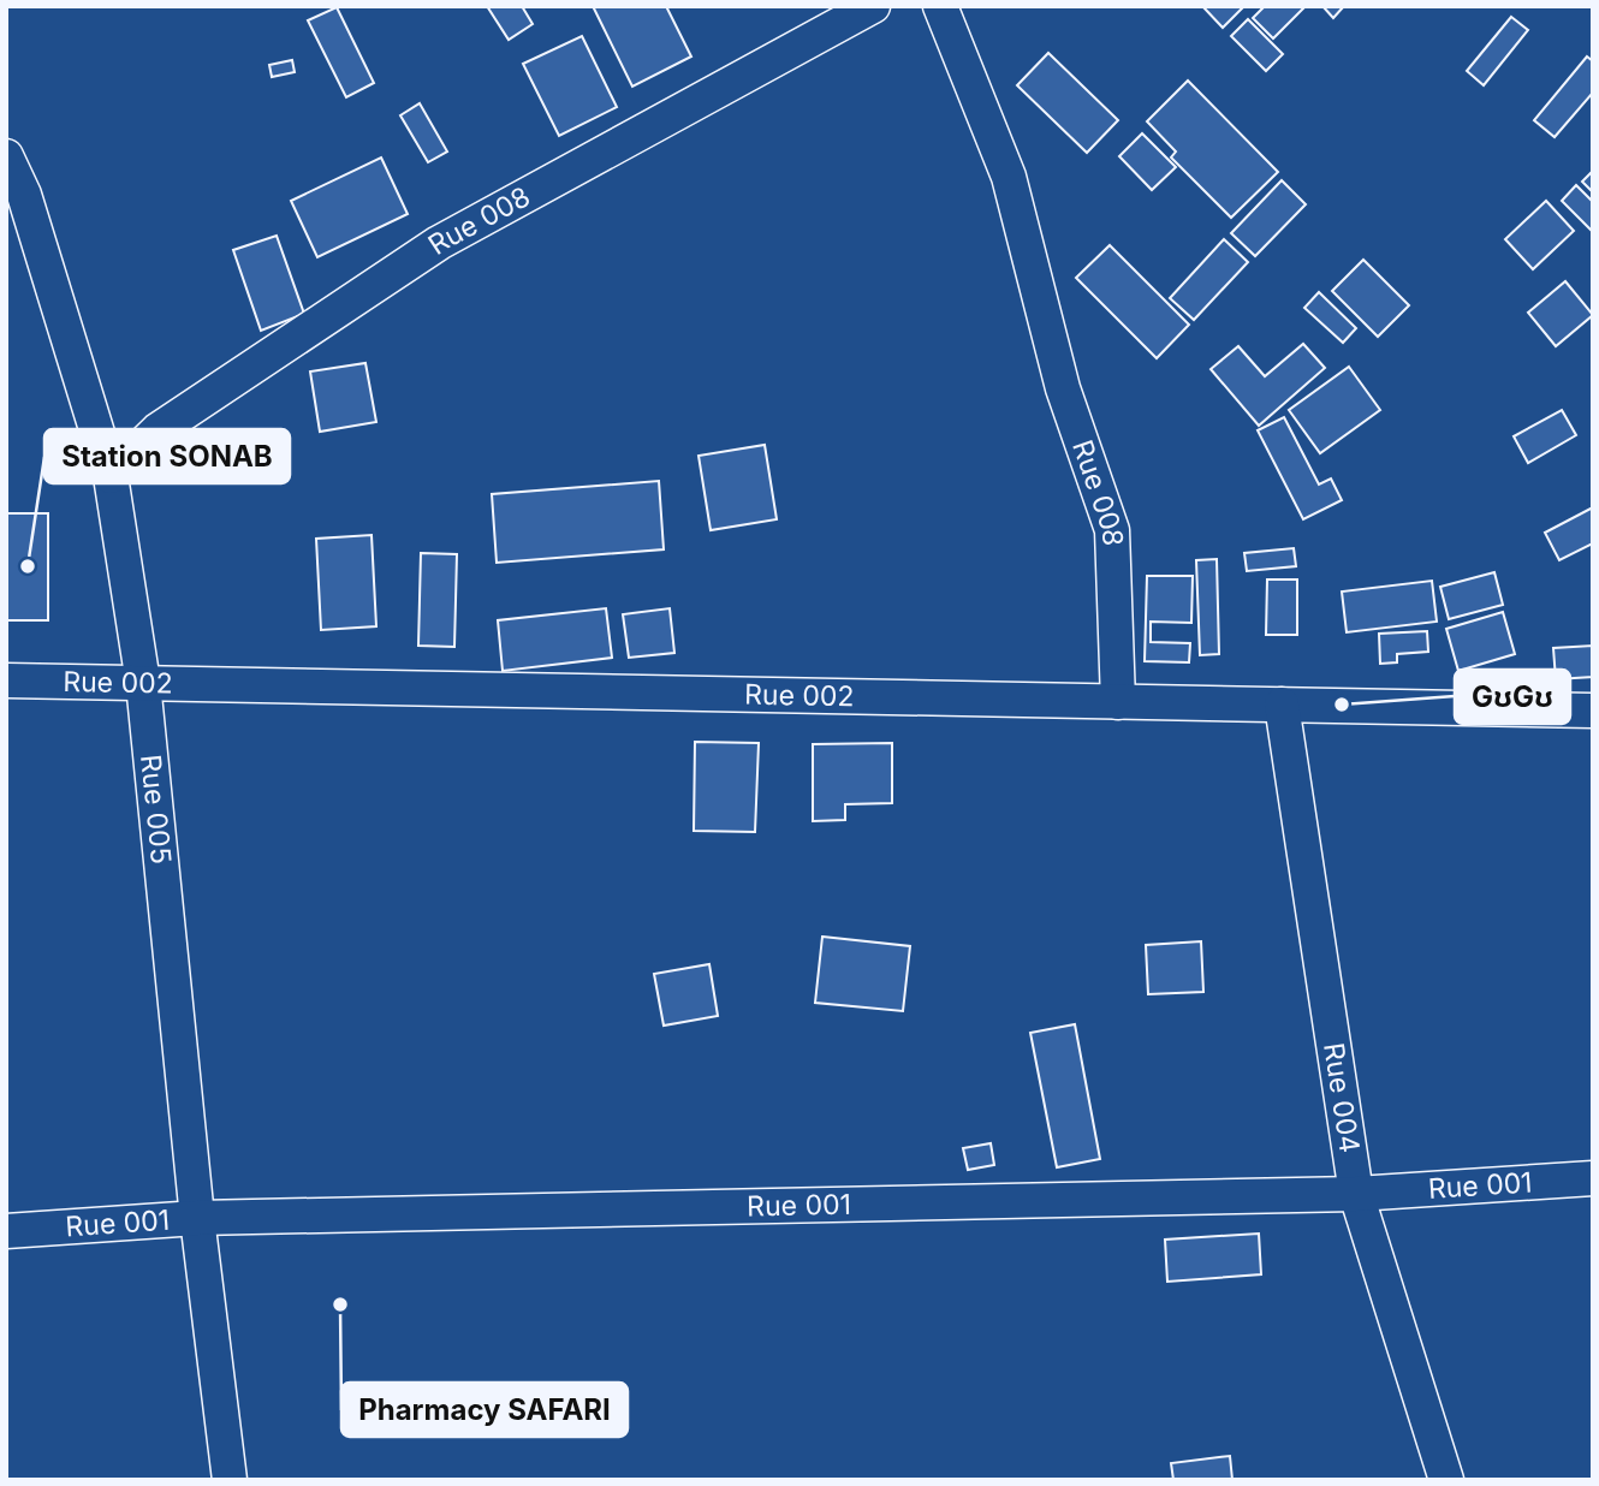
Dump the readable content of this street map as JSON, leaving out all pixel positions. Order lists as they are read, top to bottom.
{
  "streets": {
    "street": [
      "Rue 008",
      "Rue 002",
      "Rue 005",
      "Rue 004",
      "Rue 001"
    ]
  },
  "crossings": [
    ["Rue 008", "Rue 002"],
    ["Rue 008", "Rue 005"],
    ["Rue 002", "Rue 005"],
    ["Rue 002", "Rue 004"],
    ["Rue 005", "Rue 001"],
    ["Rue 004", "Rue 001"]
  ],
  "places": ["Station SONAB", "GʊGʊ", "Pharmacy SAFARI"]
}
